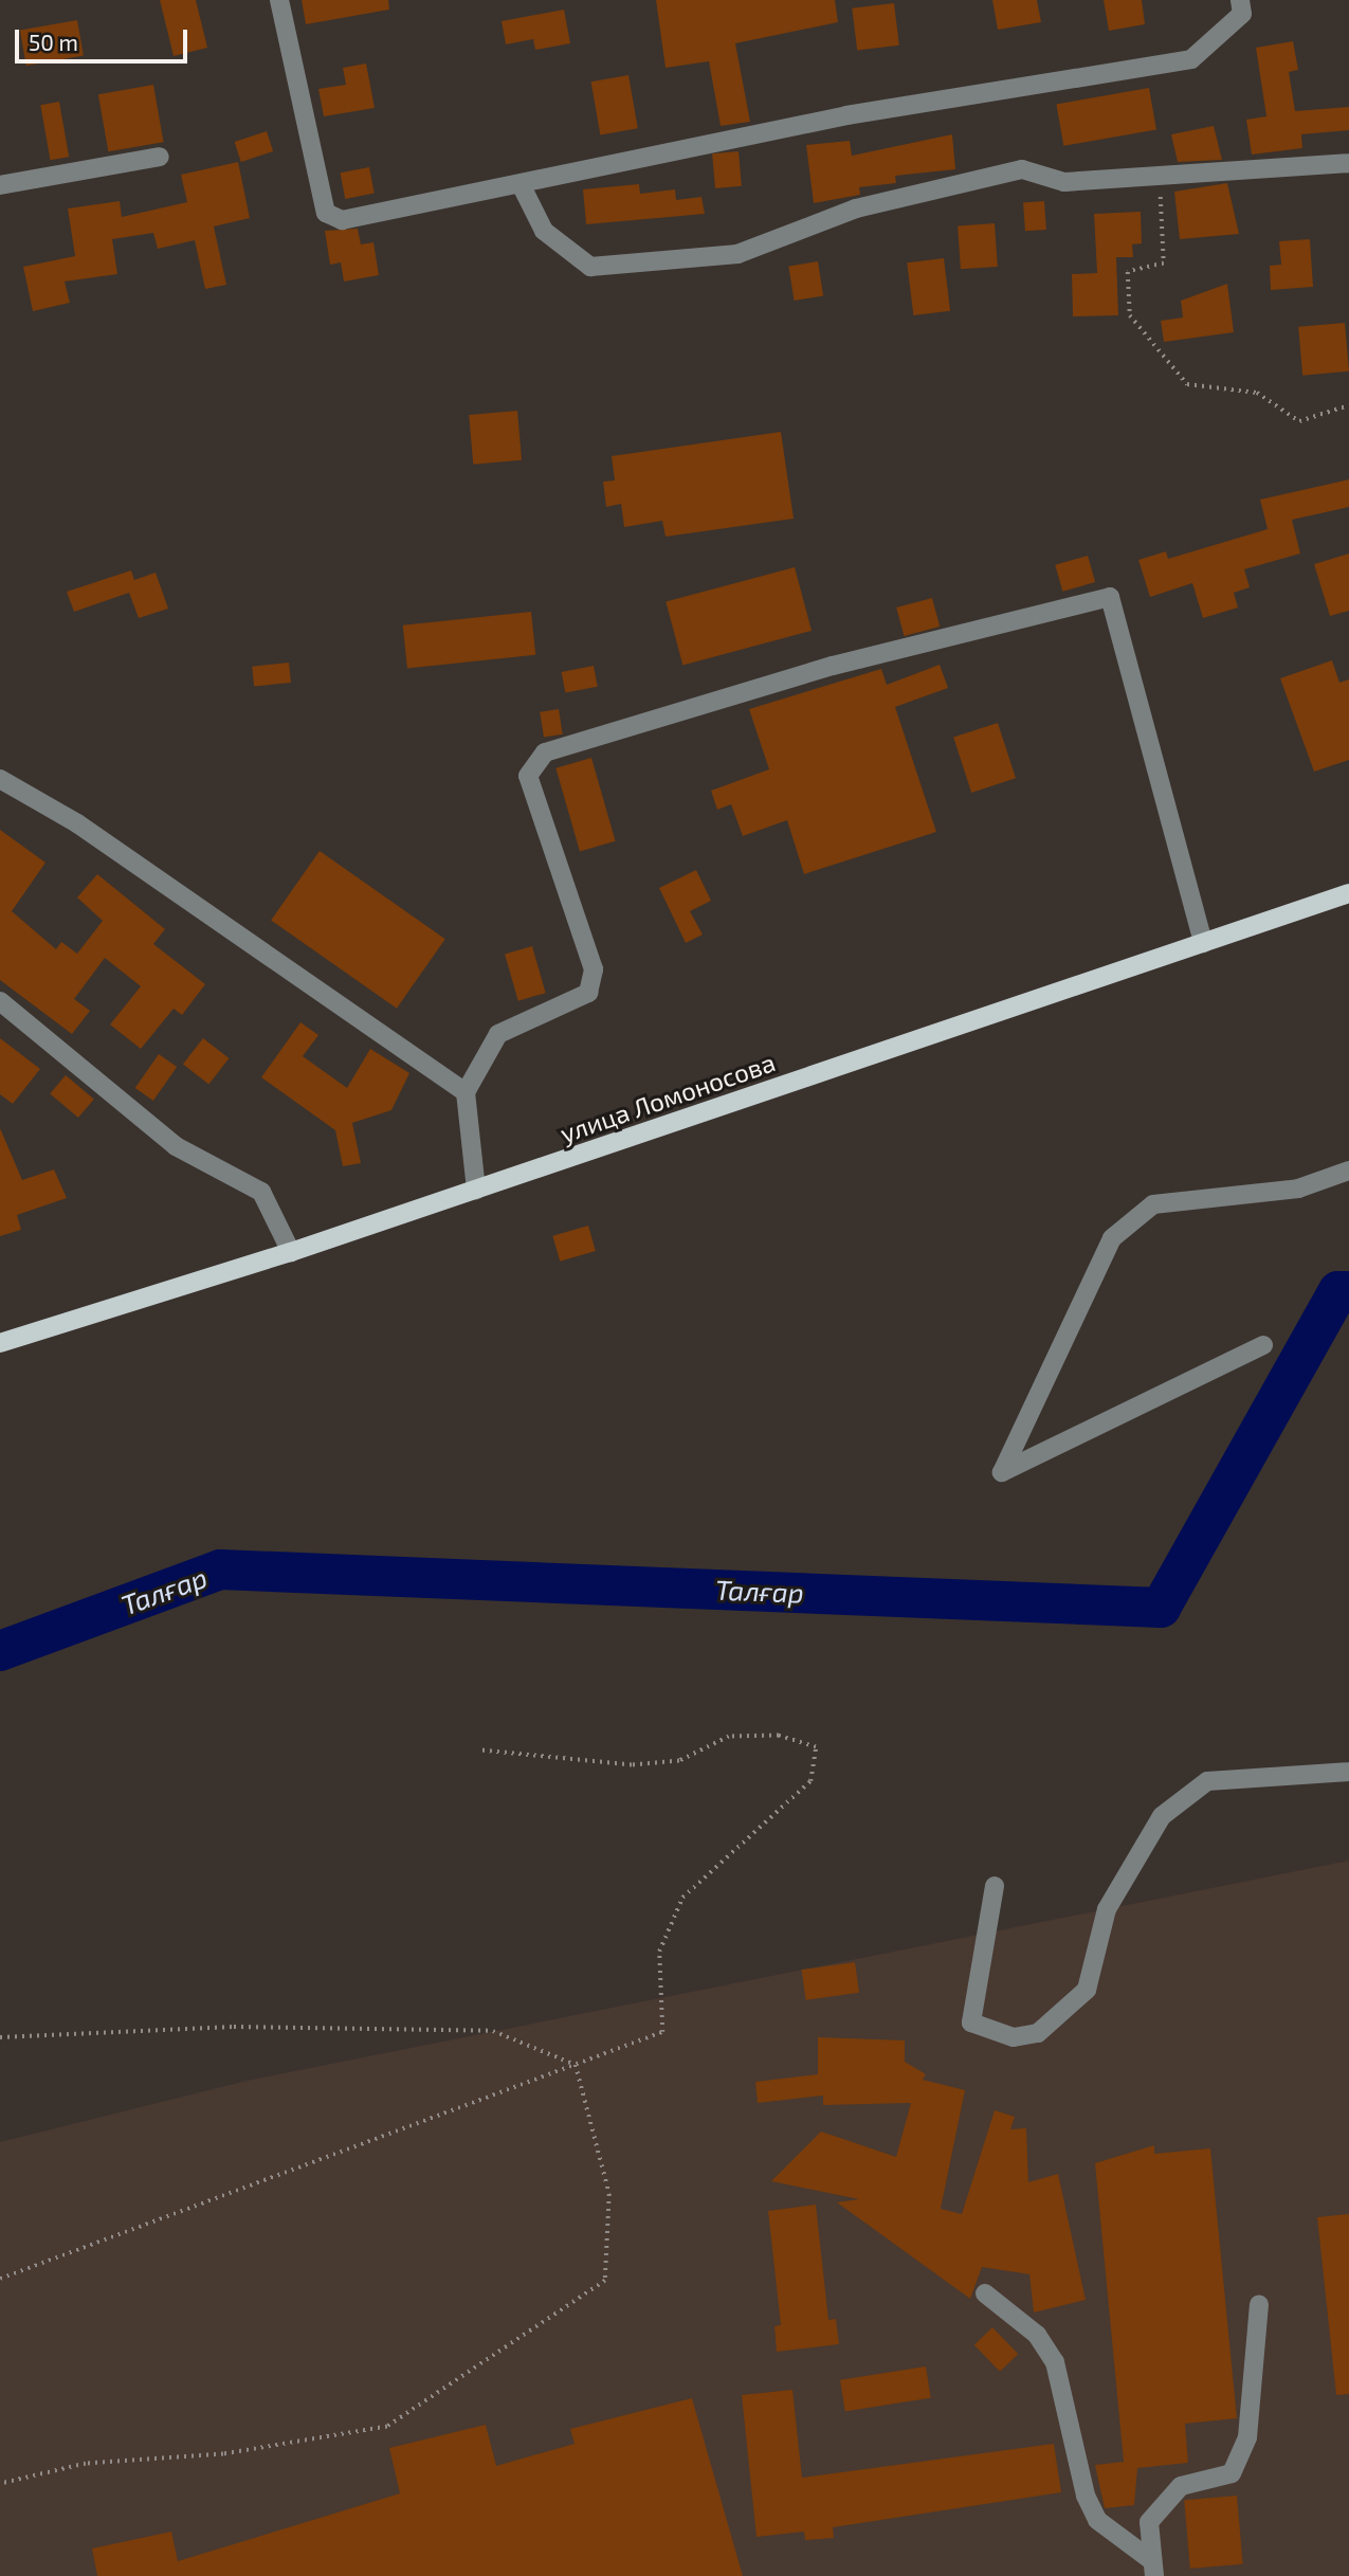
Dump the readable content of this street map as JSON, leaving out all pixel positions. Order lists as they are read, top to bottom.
{
  "streets": {
    "main road": ["улица Ломоносова"]
  },
  "water": ["Талғар"],
  "scale_bar": "50 m"
}
